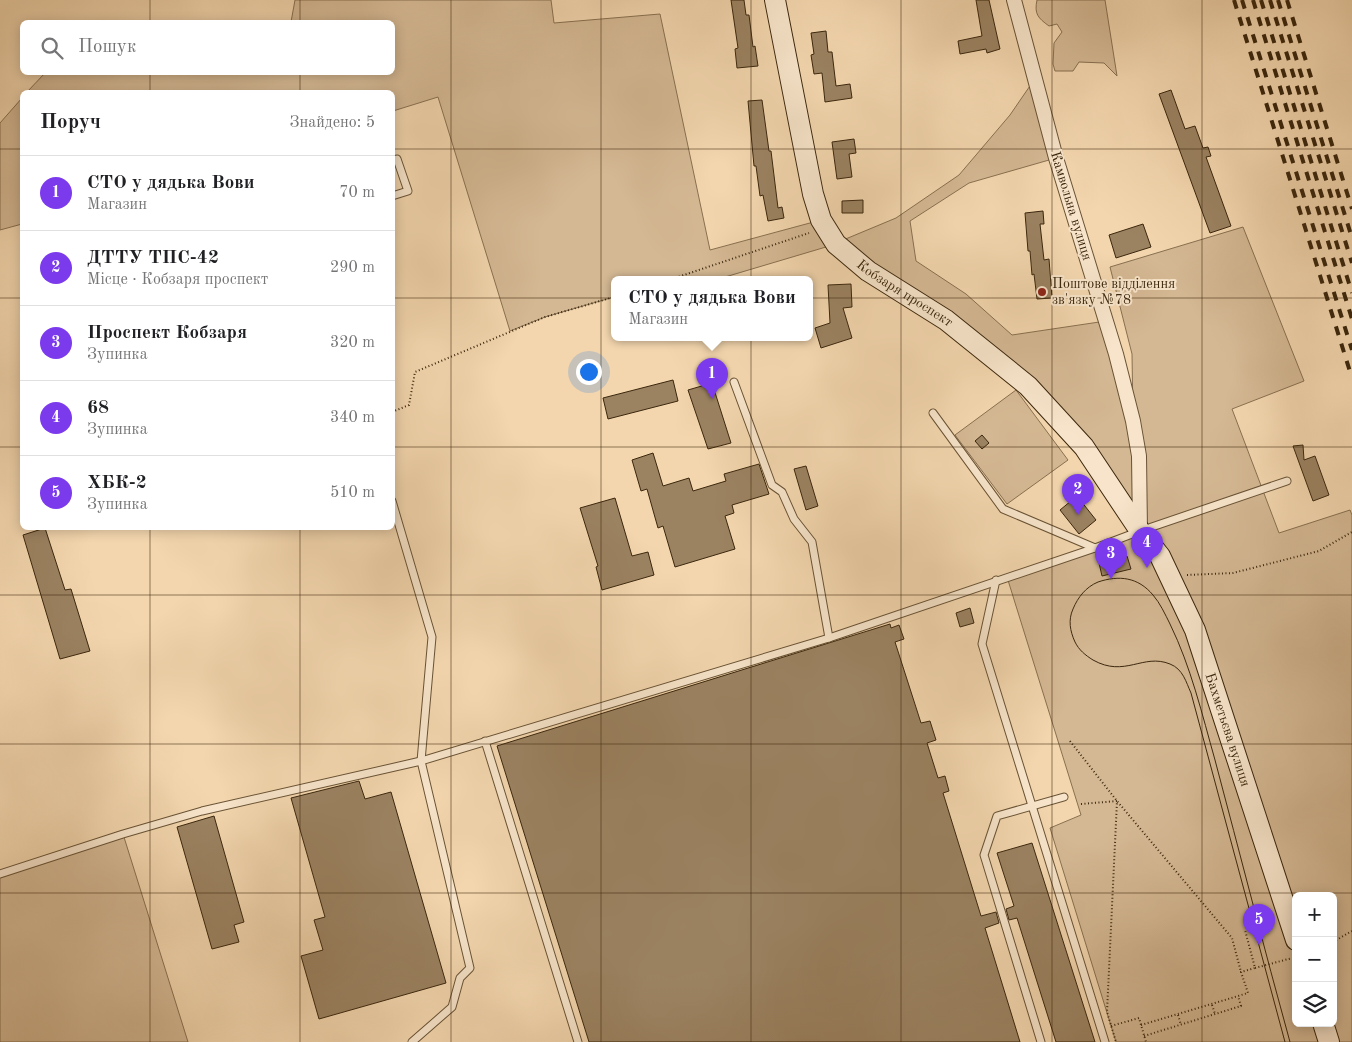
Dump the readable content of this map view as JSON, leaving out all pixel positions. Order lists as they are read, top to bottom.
{
  "streets": {
    "main road": ["Кобзаря проспект", "Бахметьєва вулиця"],
    "street": ["Камвольна вулиця"]
  },
  "crossings": [
    ["Камвольна вулиця", "Кобзаря проспект"],
    ["Камвольна вулиця", "Бахметьєва вулиця"],
    ["Кобзаря проспект", "Бахметьєва вулиця"]
  ],
  "places": ["Поштове відділення зв'язку №78"],
  "page": {
    "search": "Пошук",
    "heading": ["Поруч", "Знайдено: 5"],
    "list": [
      {
        "mark": "1",
        "name": "СТО у дядька Вови",
        "note": "Магазин",
        "value": "70 m"
      },
      {
        "mark": "2",
        "name": "ДТТУ ТПС-42",
        "note": "Місце · Кобзаря проспект",
        "value": "290 m"
      },
      {
        "mark": "3",
        "name": "Проспект Кобзаря",
        "note": "Зупинка",
        "value": "320 m"
      },
      {
        "mark": "4",
        "name": "68",
        "note": "Зупинка",
        "value": "340 m"
      },
      {
        "mark": "5",
        "name": "ХБК-2",
        "note": "Зупинка",
        "value": "510 m"
      }
    ],
    "popup": ["СТО у дядька Вови", "Магазин"],
    "pins": [
      "1",
      "2",
      "4",
      "3",
      "5"
    ],
    "map_buttons": ["+", "−"]
  }
}
